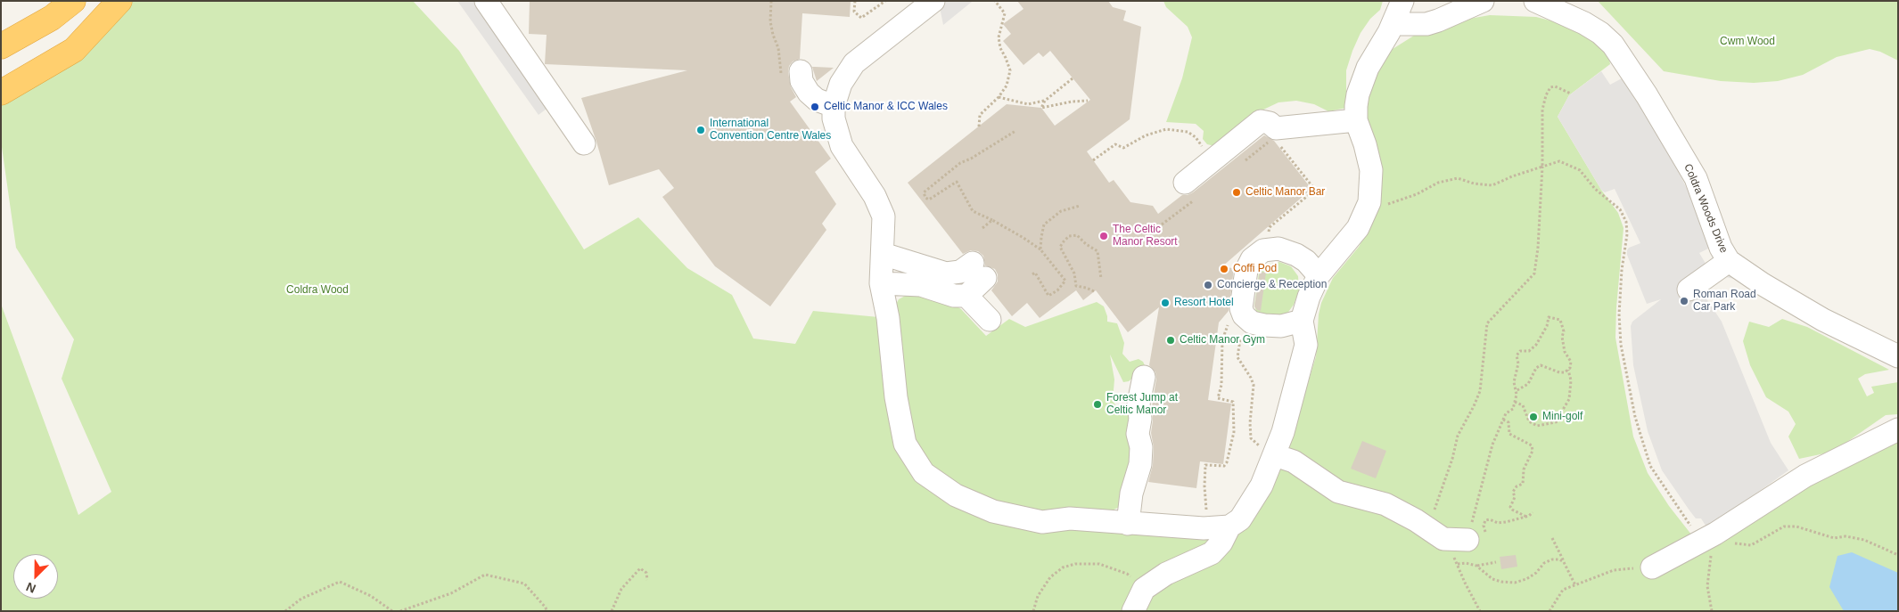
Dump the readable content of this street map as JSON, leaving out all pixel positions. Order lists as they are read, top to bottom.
{
  "streets": {
    "lane": ["Coldra Woods Drive"]
  },
  "parks": ["Cwm Wood", "Coldra Wood"],
  "places": [
    "Celtic Manor & ICC Wales",
    "International Convention Centre Wales",
    "Celtic Manor Bar",
    "The Celtic Manor Resort",
    "Coffi Pod",
    "Concierge & Reception",
    "Roman Road Car Park",
    "Resort Hotel",
    "Celtic Manor Gym",
    "Forest Jump at Celtic Manor",
    "Mini-golf"
  ],
  "north": "bottom left"
}
